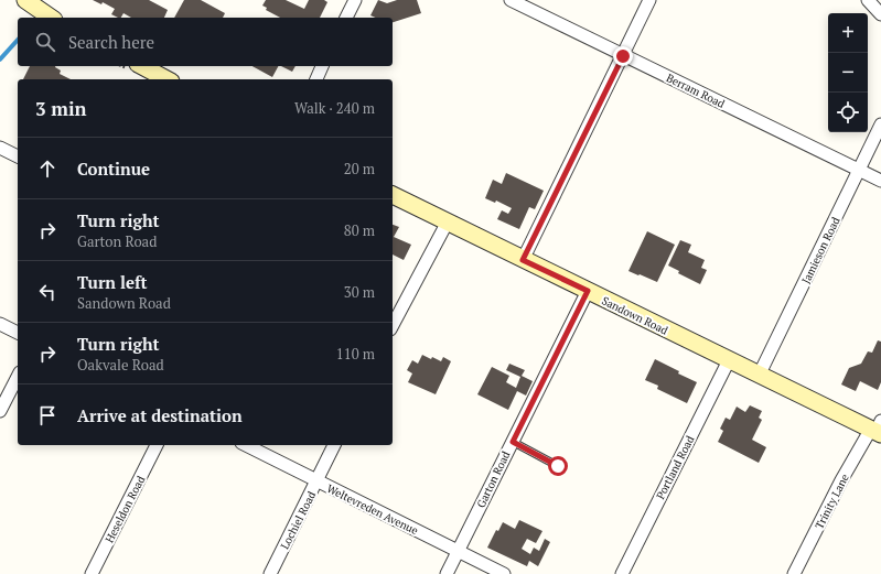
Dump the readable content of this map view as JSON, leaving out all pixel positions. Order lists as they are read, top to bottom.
{
  "streets": {
    "street": [
      "Berram Road",
      "Jamieson Road",
      "Sandown Road",
      "Portland Road",
      "Garton Road",
      "Trinity Lane",
      "Heseldon Road",
      "Weltevreden Avenue",
      "Lochiel Road"
    ]
  },
  "crossings": [
    ["Berram Road", "Jamieson Road"],
    ["Jamieson Road", "Sandown Road"],
    ["Sandown Road", "Portland Road"],
    ["Sandown Road", "Garton Road"],
    ["Sandown Road", "Trinity Lane"],
    ["Garton Road", "Weltevreden Avenue"],
    ["Weltevreden Avenue", "Lochiel Road"]
  ],
  "page": {
    "map_buttons": ["+", "−"],
    "search": "Search here",
    "heading": ["3 min", "Walk · 240 m"],
    "list": [
      ["Continue", "20 m"],
      ["Turn right", "Garton Road", "80 m"],
      ["Turn left", "Sandown Road", "30 m"],
      ["Turn right", "Oakvale Road", "110 m"],
      "Arrive at destination"
    ]
  }
}
